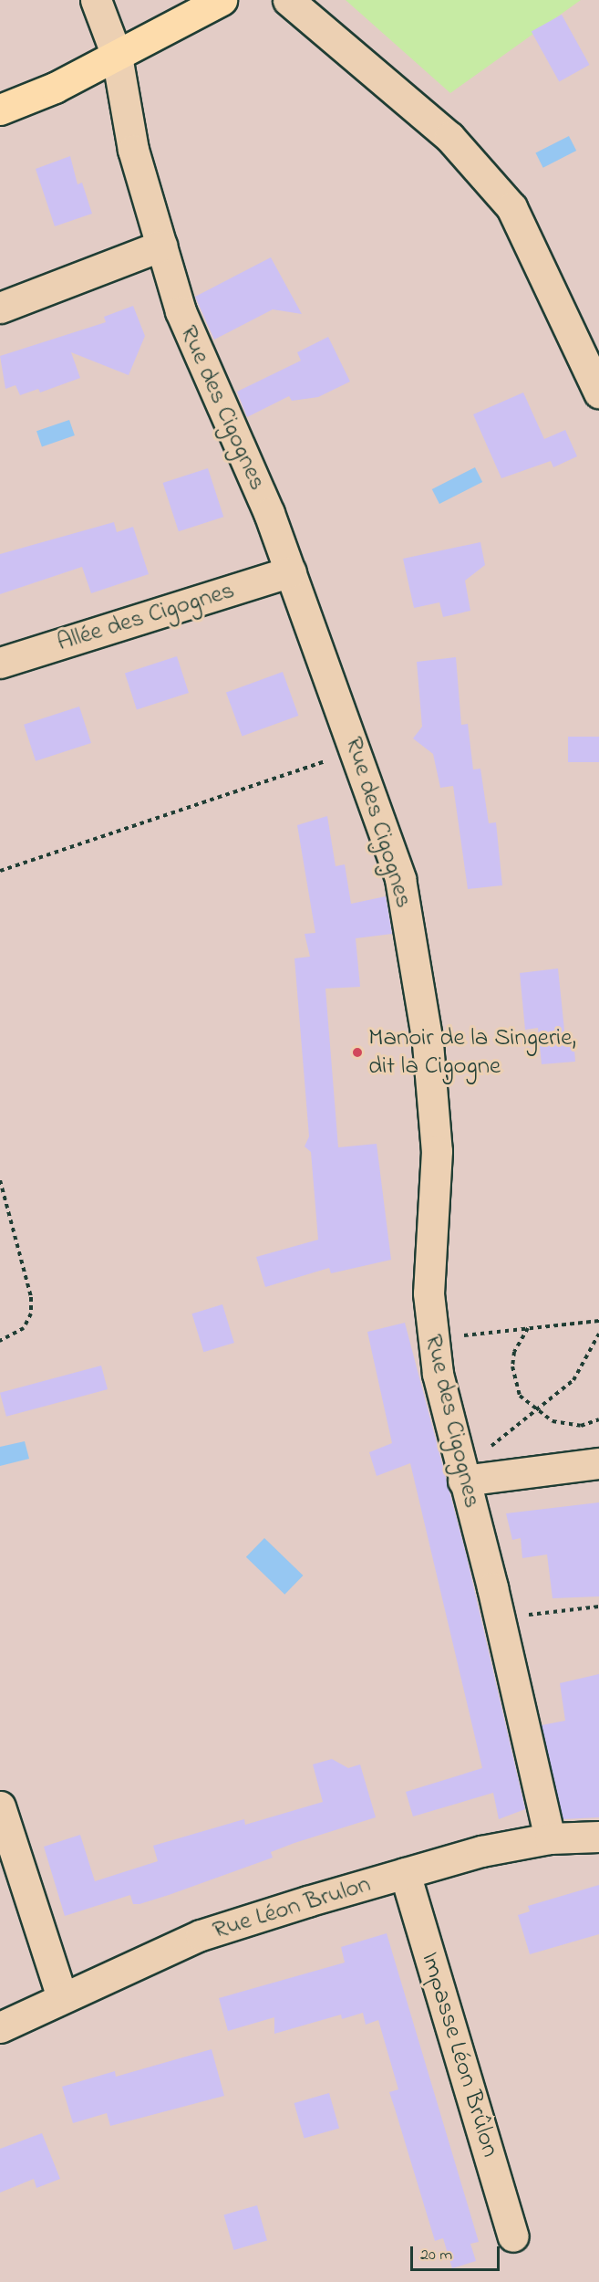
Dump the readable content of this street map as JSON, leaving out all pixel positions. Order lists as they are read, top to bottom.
{
  "streets": {
    "street": [
      "Rue des Cigognes",
      "Allée des Cigognes",
      "Rue Léon Brulon",
      "Impasse Léon Brûlon"
    ]
  },
  "crossings": [
    ["Rue des Cigognes", "Allée des Cigognes"],
    ["Rue des Cigognes", "Rue Léon Brulon"],
    ["Rue Léon Brulon", "Impasse Léon Brûlon"]
  ],
  "places": ["Manoir de la Singerie, dit la Cigogne"],
  "scale_bar": "20 m"
}
